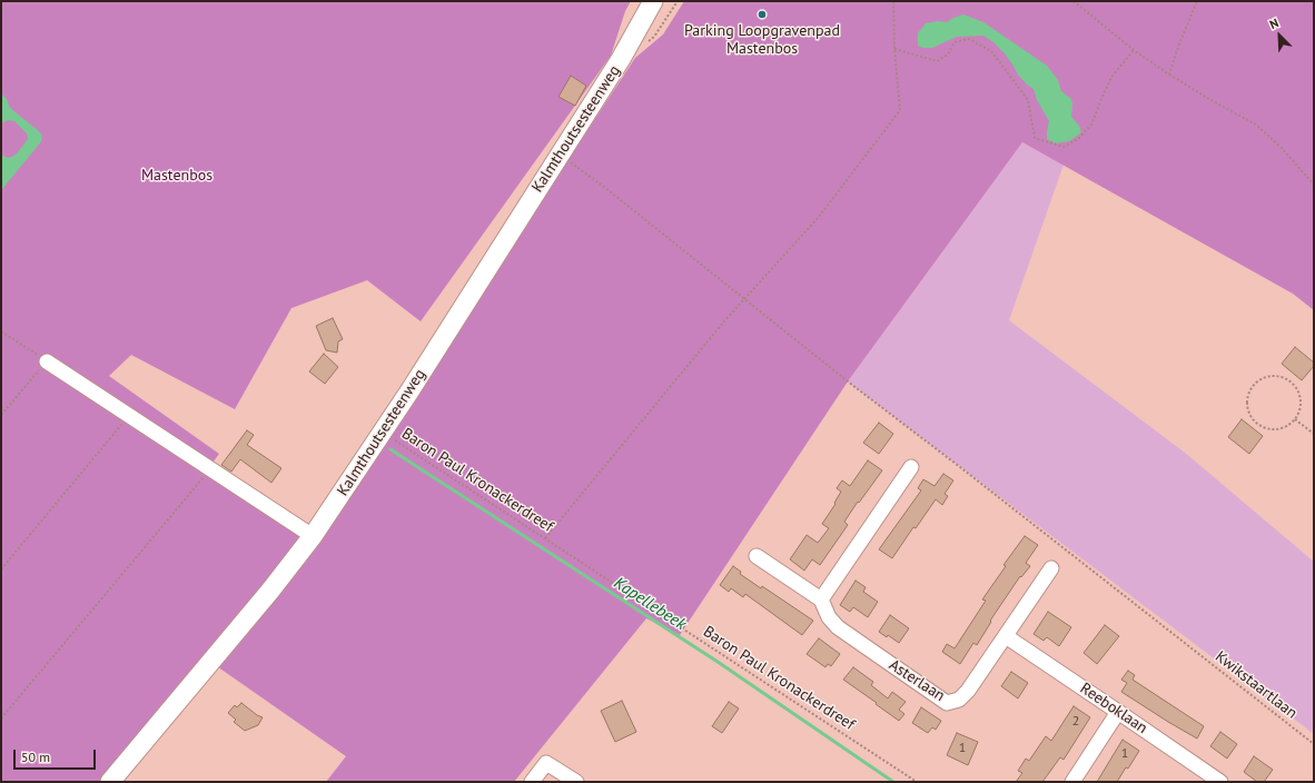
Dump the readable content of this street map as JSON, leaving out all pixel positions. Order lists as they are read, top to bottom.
{
  "streets": {
    "main road": ["Kalmthoutsesteenweg"],
    "street": ["Asterlaan", "Reeboklaan"],
    "path": ["Baron Paul Kronackerdreef", "Kwikstaartlaan"]
  },
  "crossings": [
    ["Kalmthoutsesteenweg", "Baron Paul Kronackerdreef"],
    ["Kalmthoutsesteenweg", "Kwikstaartlaan"],
    ["Asterlaan", "Reeboklaan"]
  ],
  "water": ["Kapellebeek"],
  "parks": ["Mastenbos"],
  "places": ["Parking Loopgravenpad Mastenbos"],
  "house_numbers": ["2", "1", "1"],
  "scale_bar": "50 m",
  "north": "top left"
}
